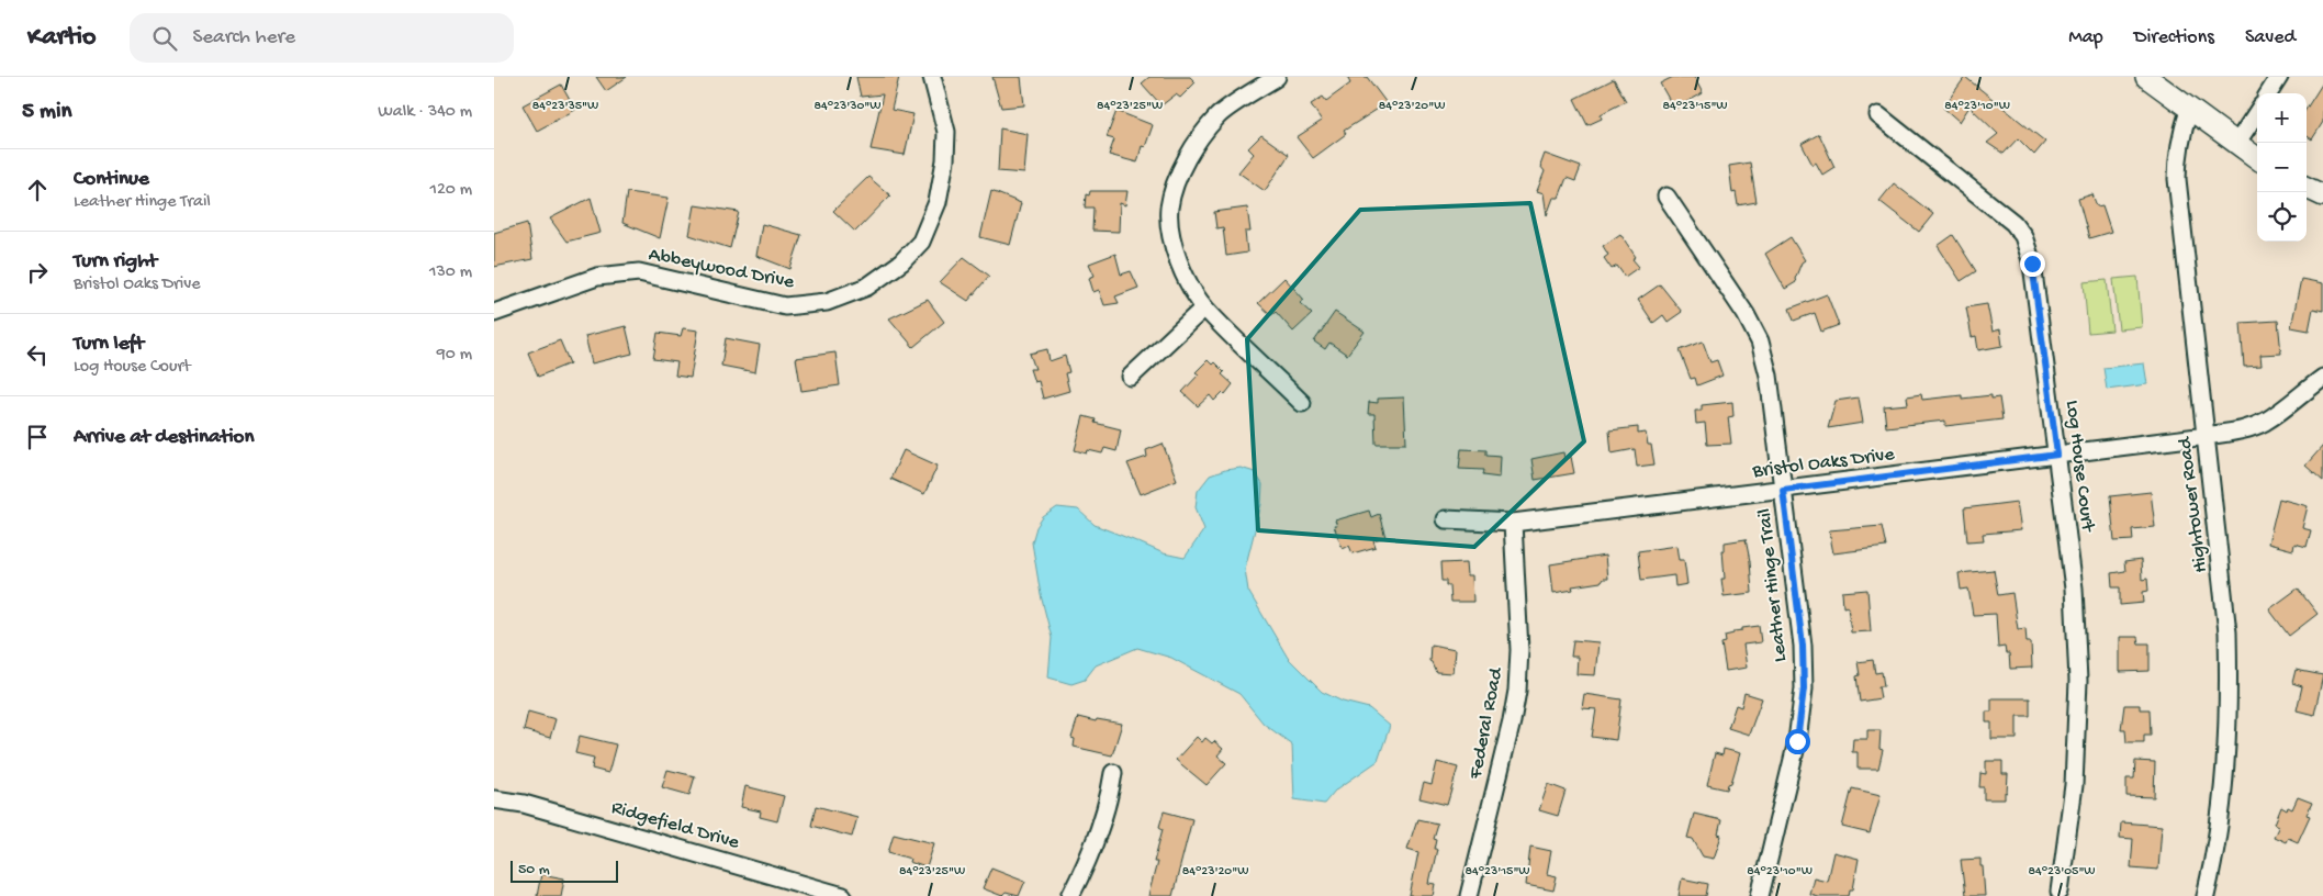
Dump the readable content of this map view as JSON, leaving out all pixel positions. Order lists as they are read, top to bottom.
{
  "streets": {
    "street": [
      "Abbeywood Drive",
      "Bristol Oaks Drive",
      "Log House Court",
      "Hightower Road",
      "Leather Hinge Trail",
      "Federal Road",
      "Ridgefield Drive"
    ]
  },
  "crossings": [
    ["Bristol Oaks Drive", "Log House Court"],
    ["Bristol Oaks Drive", "Hightower Road"],
    ["Bristol Oaks Drive", "Leather Hinge Trail"],
    ["Bristol Oaks Drive", "Federal Road"]
  ],
  "scale_bar": "50 m",
  "page": {
    "header": "Kartio",
    "search": "Search here",
    "nav": ["Map", "Directions", "Saved"],
    "heading": ["5 min", "Walk · 340 m"],
    "map_buttons": ["+", "−"],
    "list": [
      ["Continue", "Leather Hinge Trail", "120 m"],
      ["Turn right", "Bristol Oaks Drive", "130 m"],
      ["Turn left", "Log House Court", "90 m"],
      "Arrive at destination"
    ],
    "scale": "50 m"
  },
  "coordinates": [
    "84°23'35\"W",
    "84°23'30\"W",
    "84°23'25\"W",
    "84°23'20\"W",
    "84°23'15\"W",
    "84°23'10\"W",
    "84°23'05\"W"
  ]
}
